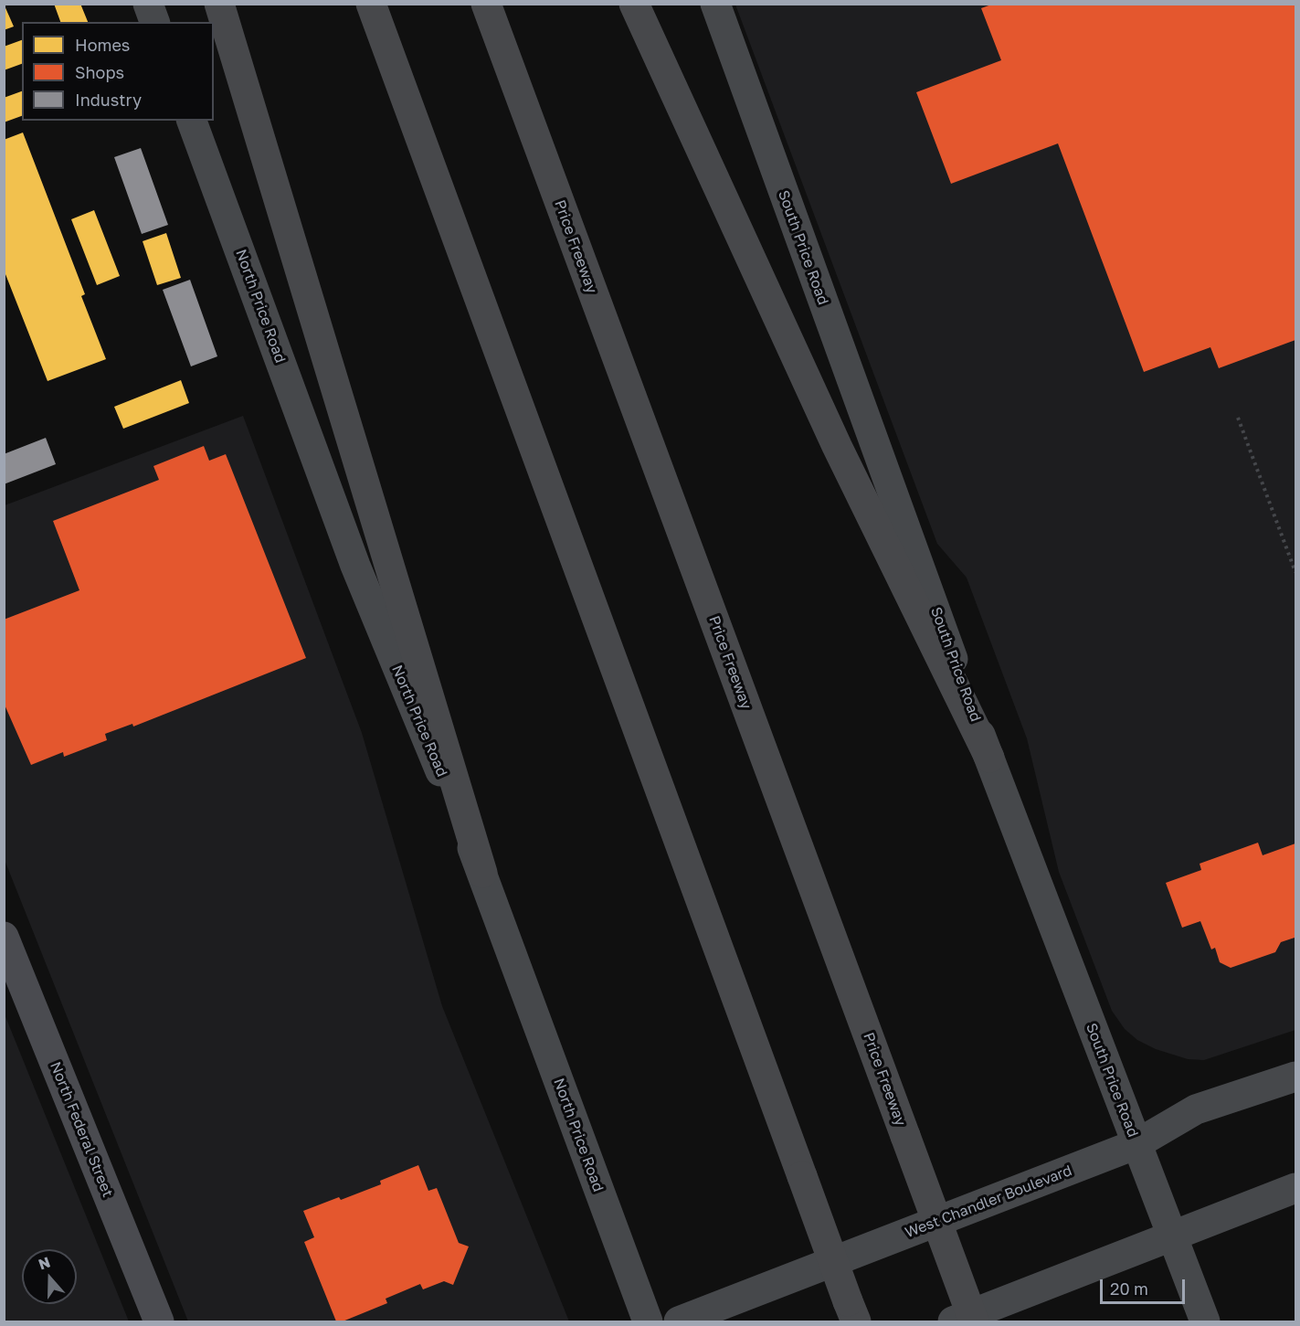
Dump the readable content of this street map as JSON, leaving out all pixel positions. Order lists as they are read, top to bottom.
{
  "streets": {
    "highway": ["Price Freeway"],
    "main road": ["South Price Road", "North Price Road", "West Chandler Boulevard"],
    "street": ["North Federal Street"]
  },
  "crossings": [
    ["South Price Road", "West Chandler Boulevard"]
  ],
  "legend": ["Homes", "Shops", "Industry"],
  "scale_bar": "20 m",
  "north": "top"
}
